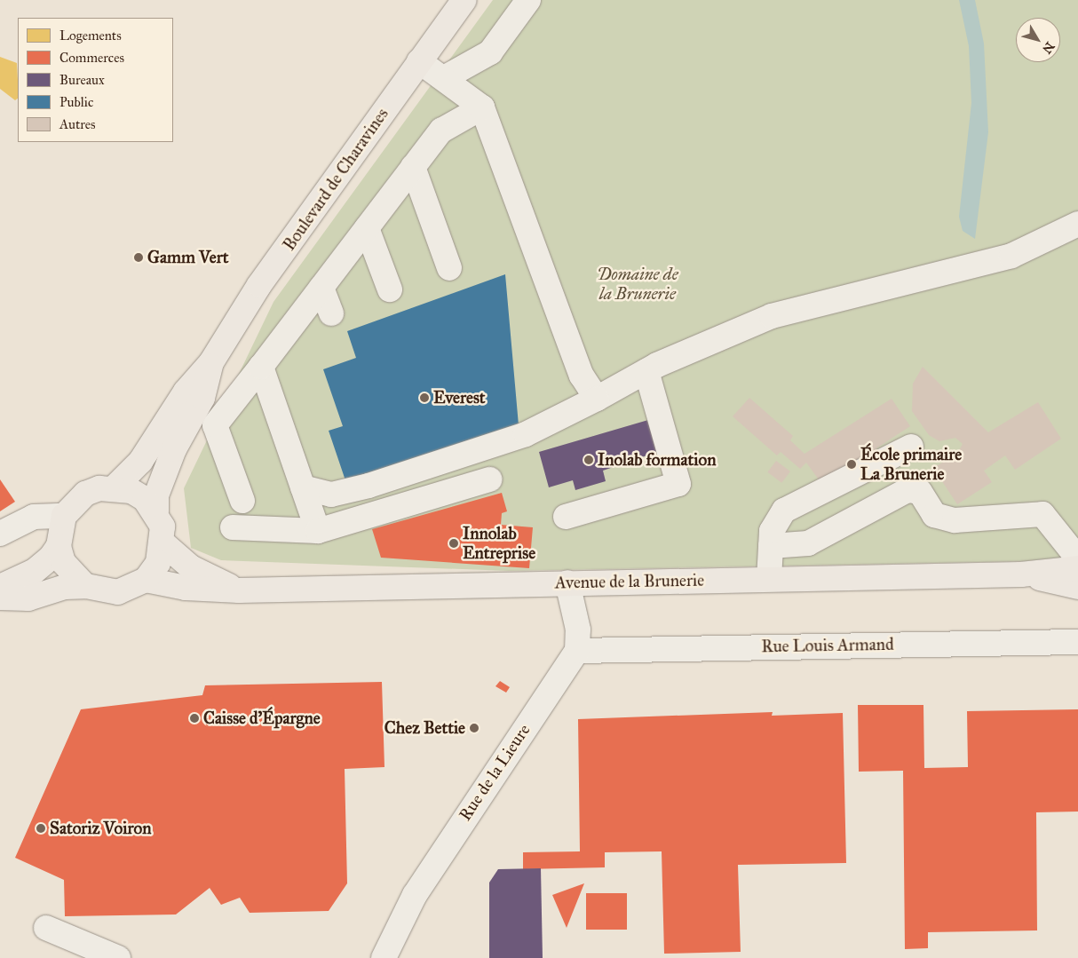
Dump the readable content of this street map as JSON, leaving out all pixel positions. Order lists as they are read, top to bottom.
{
  "streets": {
    "main road": ["Boulevard de Charavines", "Avenue de la Brunerie"],
    "street": ["Rue Louis Armand", "Rue de la Lieure"]
  },
  "crossings": [
    ["Boulevard de Charavines", "Avenue de la Brunerie"],
    ["Rue Louis Armand", "Rue de la Lieure"]
  ],
  "parks": ["Domaine de la Brunerie"],
  "places": [
    "Gamm Vert",
    "Everest",
    "Inolab formation",
    "École primaire La Brunerie",
    "Innolab Entreprise",
    "Caisse d'Épargne",
    "Chez Bettie",
    "Satoriz Voiron"
  ],
  "legend": [
    "Logements",
    "Commerces",
    "Bureaux",
    "Public",
    "Autres"
  ],
  "north": "bottom right"
}
